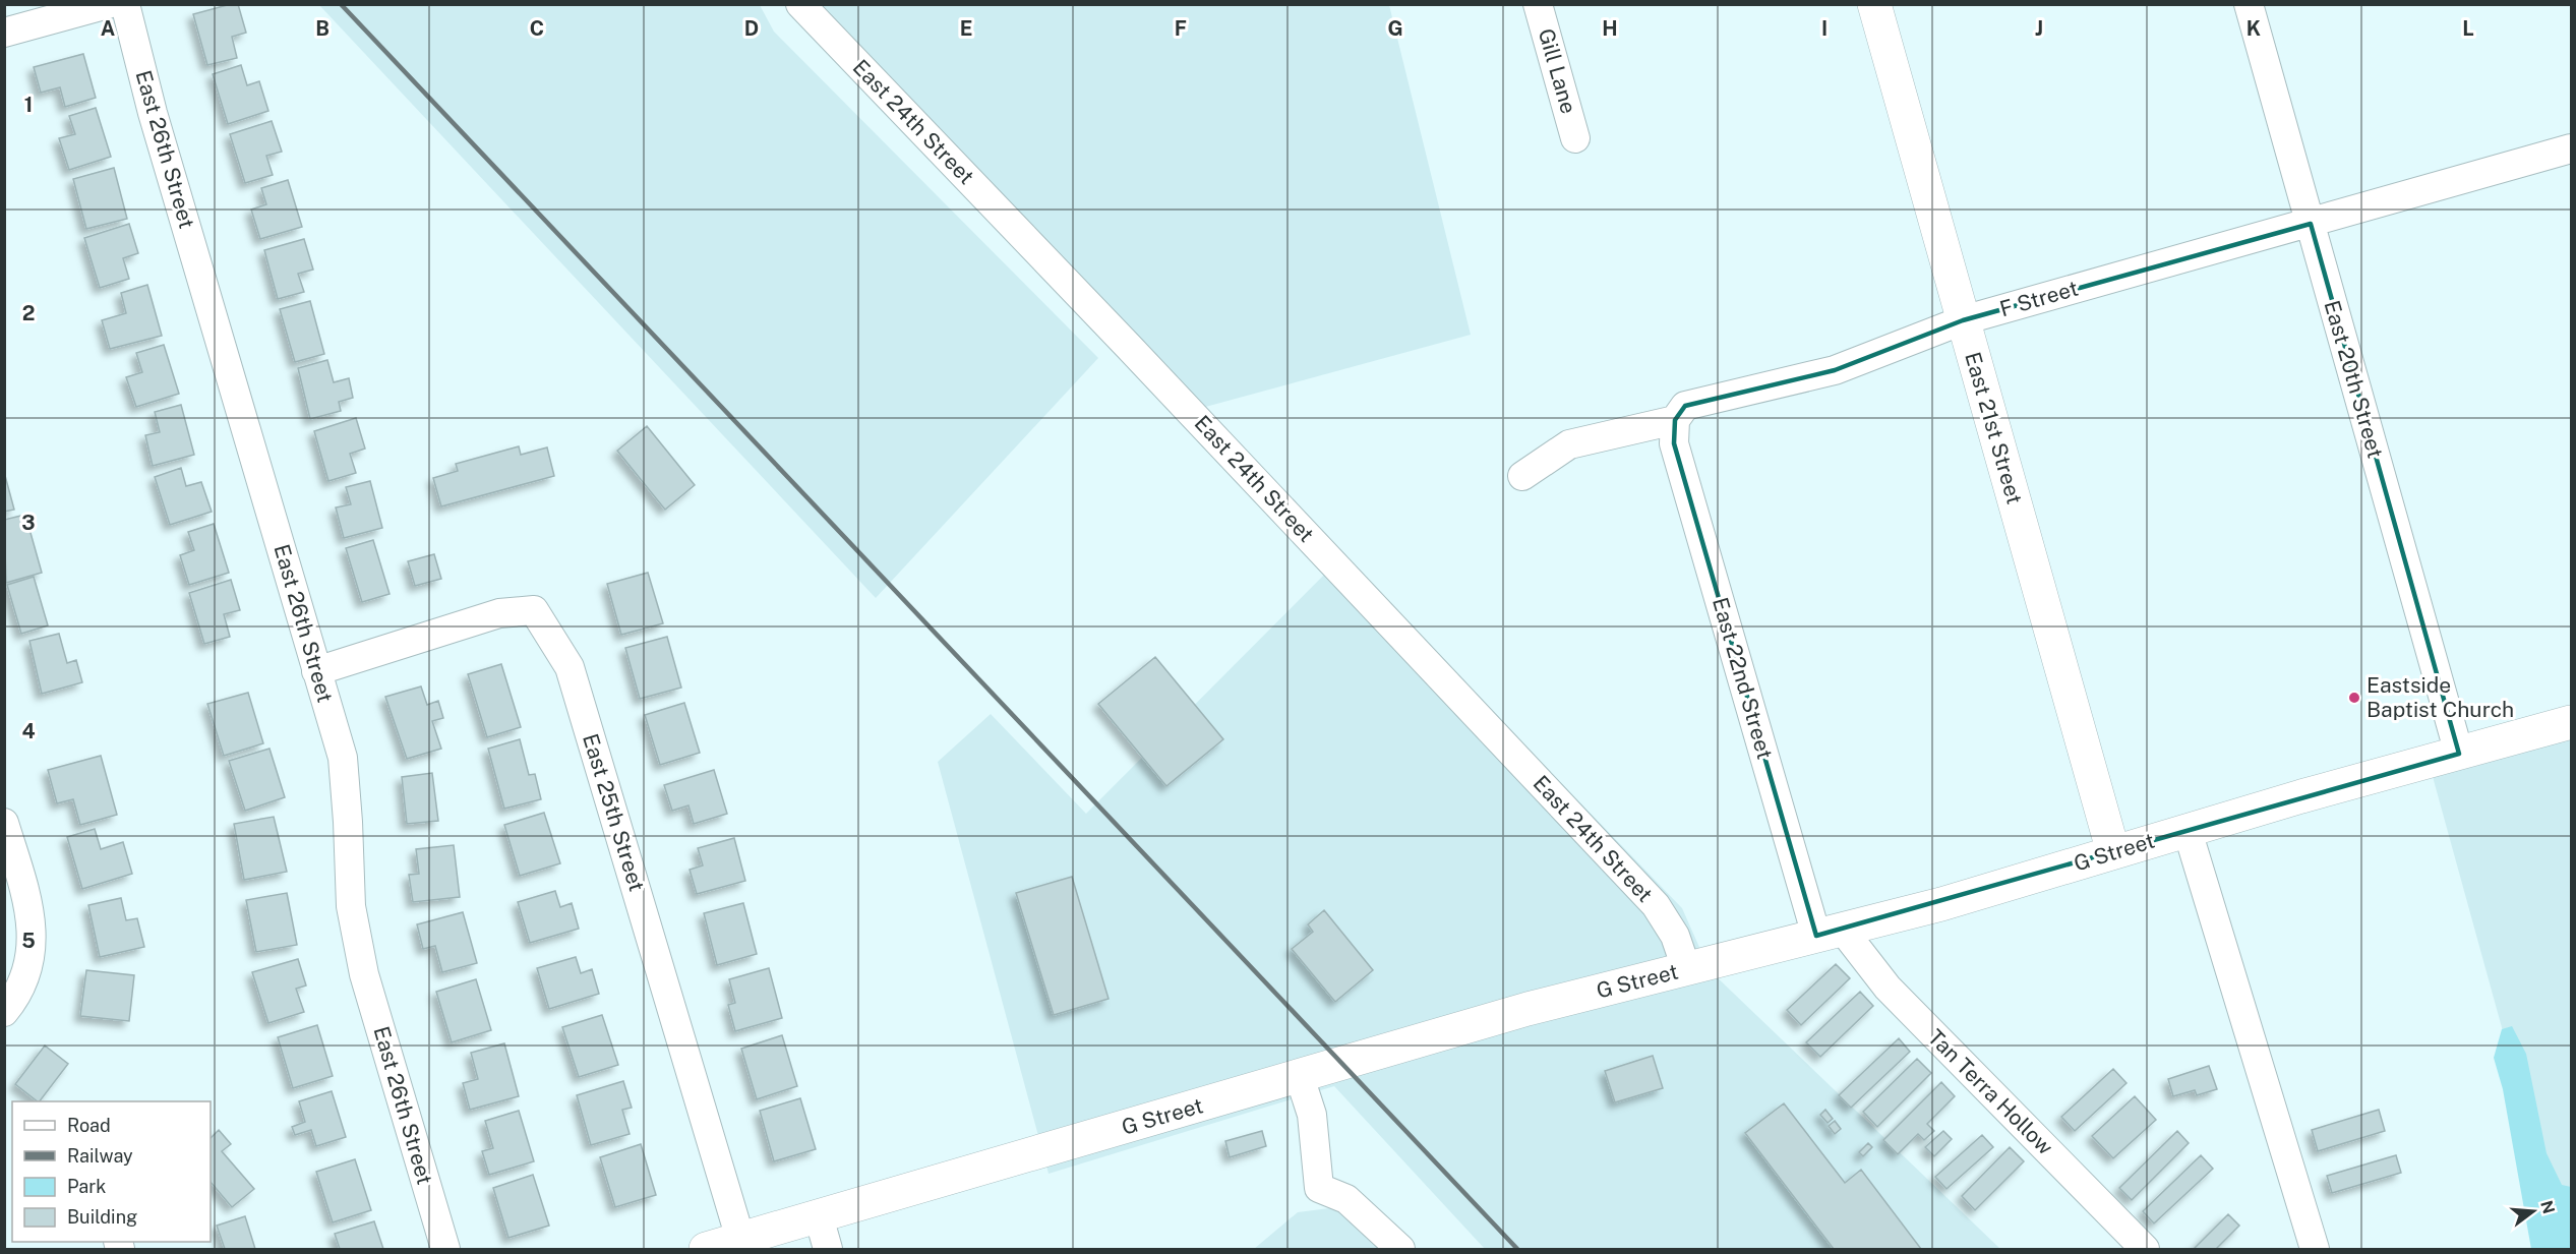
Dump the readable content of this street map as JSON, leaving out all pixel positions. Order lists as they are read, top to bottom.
{
  "streets": {
    "main road": ["East 21st Street", "G Street"],
    "street": [
      "Gill Lane",
      "East 24th Street",
      "East 26th Street",
      "F Street",
      "East 20th Street",
      "East 22nd Street",
      "East 25th Street",
      "Tan Terra Hollow"
    ]
  },
  "crossings": [
    ["East 24th Street", "G Street"],
    ["East 26th Street", "East 25th Street"],
    ["F Street", "East 20th Street"],
    ["F Street", "East 21st Street"],
    ["F Street", "East 22nd Street"],
    ["East 20th Street", "G Street"],
    ["East 21st Street", "G Street"],
    ["East 22nd Street", "G Street"],
    ["East 22nd Street", "Tan Terra Hollow"],
    ["East 25th Street", "G Street"],
    ["G Street", "Tan Terra Hollow"]
  ],
  "places": ["Eastside Baptist Church"],
  "legend": [
    "Road",
    "Railway",
    "Park",
    "Building"
  ],
  "north": "right",
  "grid": {
    "columns": [
      "A",
      "B",
      "C",
      "D",
      "E",
      "F",
      "G",
      "H",
      "I",
      "J",
      "K",
      "L"
    ],
    "rows": [
      "1",
      "2",
      "3",
      "4",
      "5"
    ]
  }
}
